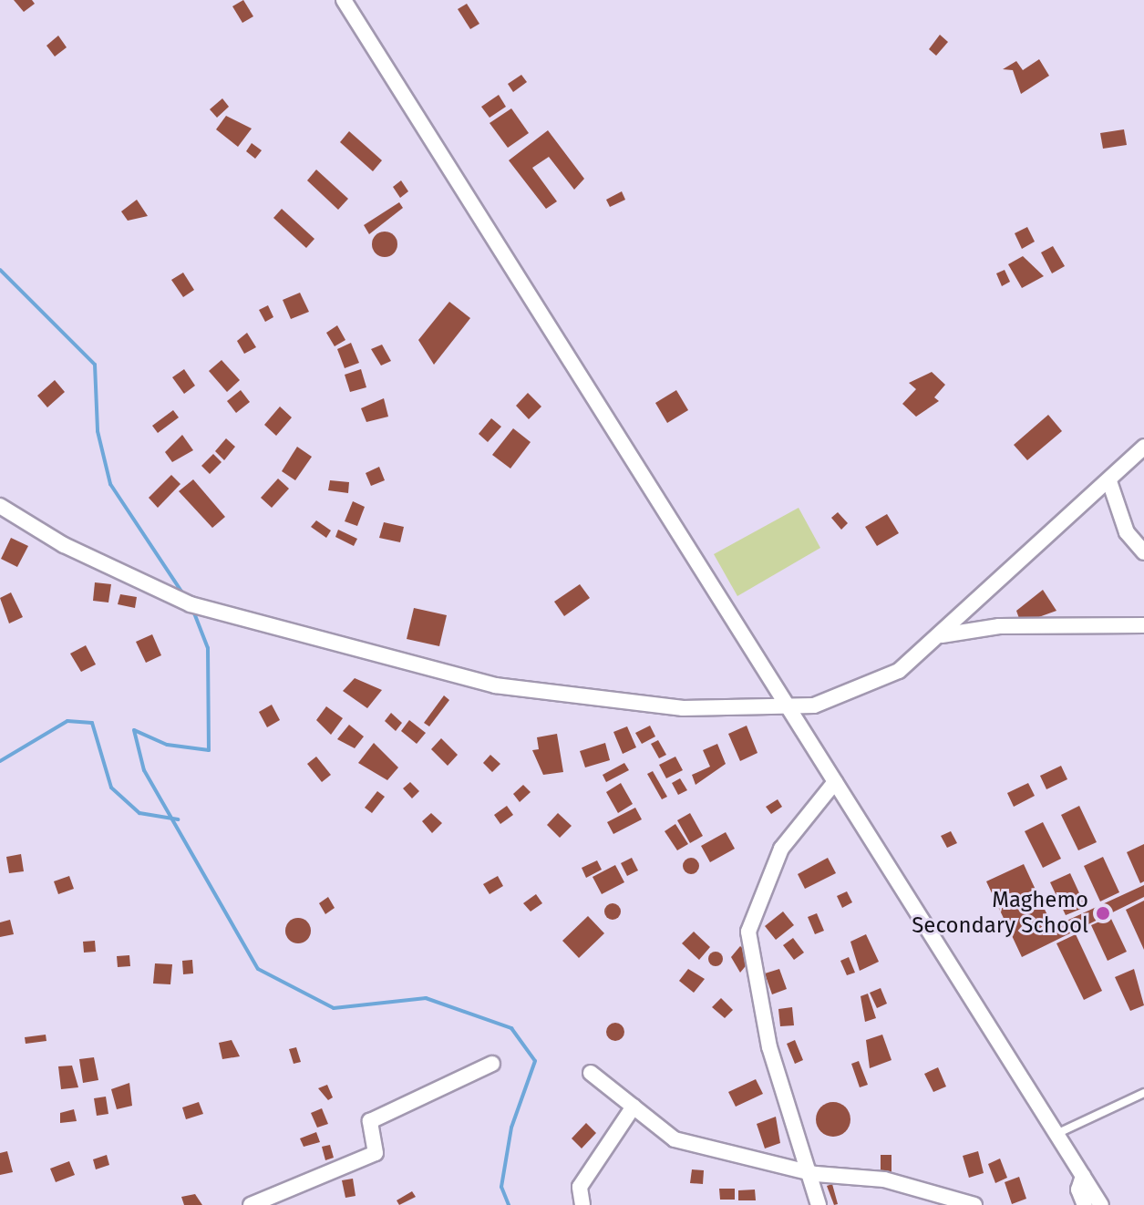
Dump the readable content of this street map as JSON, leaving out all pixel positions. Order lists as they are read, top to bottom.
{
  "places": ["Maghemo Secondary School"]
}
